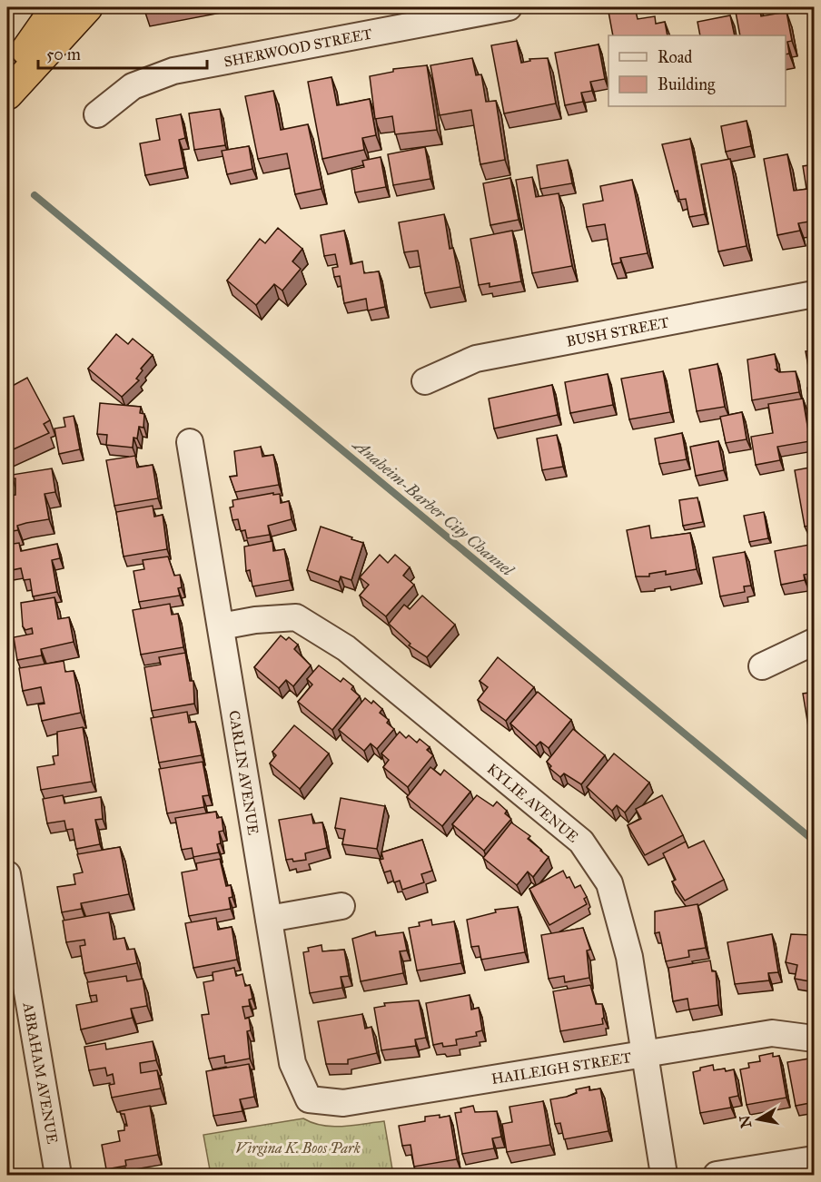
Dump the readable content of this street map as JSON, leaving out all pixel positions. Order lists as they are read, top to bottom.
{
  "streets": {
    "street": [
      "SHERWOOD STREET",
      "BUSH STREET",
      "CARLIN AVENUE",
      "KYLIE AVENUE",
      "HAILEIGH STREET",
      "ABRAHAM AVENUE"
    ]
  },
  "crossings": [
    ["CARLIN AVENUE", "KYLIE AVENUE"],
    ["CARLIN AVENUE", "HAILEIGH STREET"],
    ["KYLIE AVENUE", "HAILEIGH STREET"]
  ],
  "water": ["Anaheim-Barber City Channel"],
  "parks": ["Virgina K. Boos Park"],
  "legend": ["Road", "Building"],
  "scale_bar": "50 m",
  "north": "left"
}
